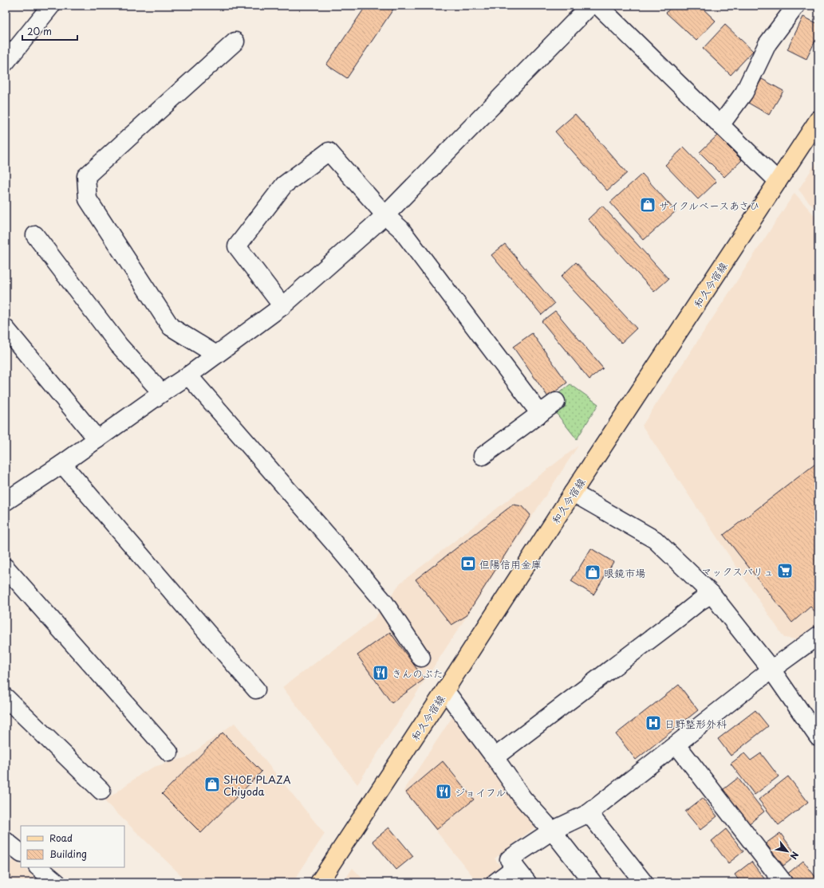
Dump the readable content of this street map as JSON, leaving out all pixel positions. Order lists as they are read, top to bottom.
{
  "streets": {
    "main road": ["和久今宿線"]
  },
  "places": {
    "shop": ["サイクルベースあさひ", "眼鏡市場", "SHOE PLAZA Chiyoda"],
    "bank": ["但陽信用金庫"],
    "supermarket": ["マックスバリュ"],
    "restaurant": ["きんのぶた", "ジョイフル"],
    "hospital": ["日野整形外科"]
  },
  "legend": ["Road", "Building"],
  "scale_bar": "20 m",
  "north": "bottom right"
}
